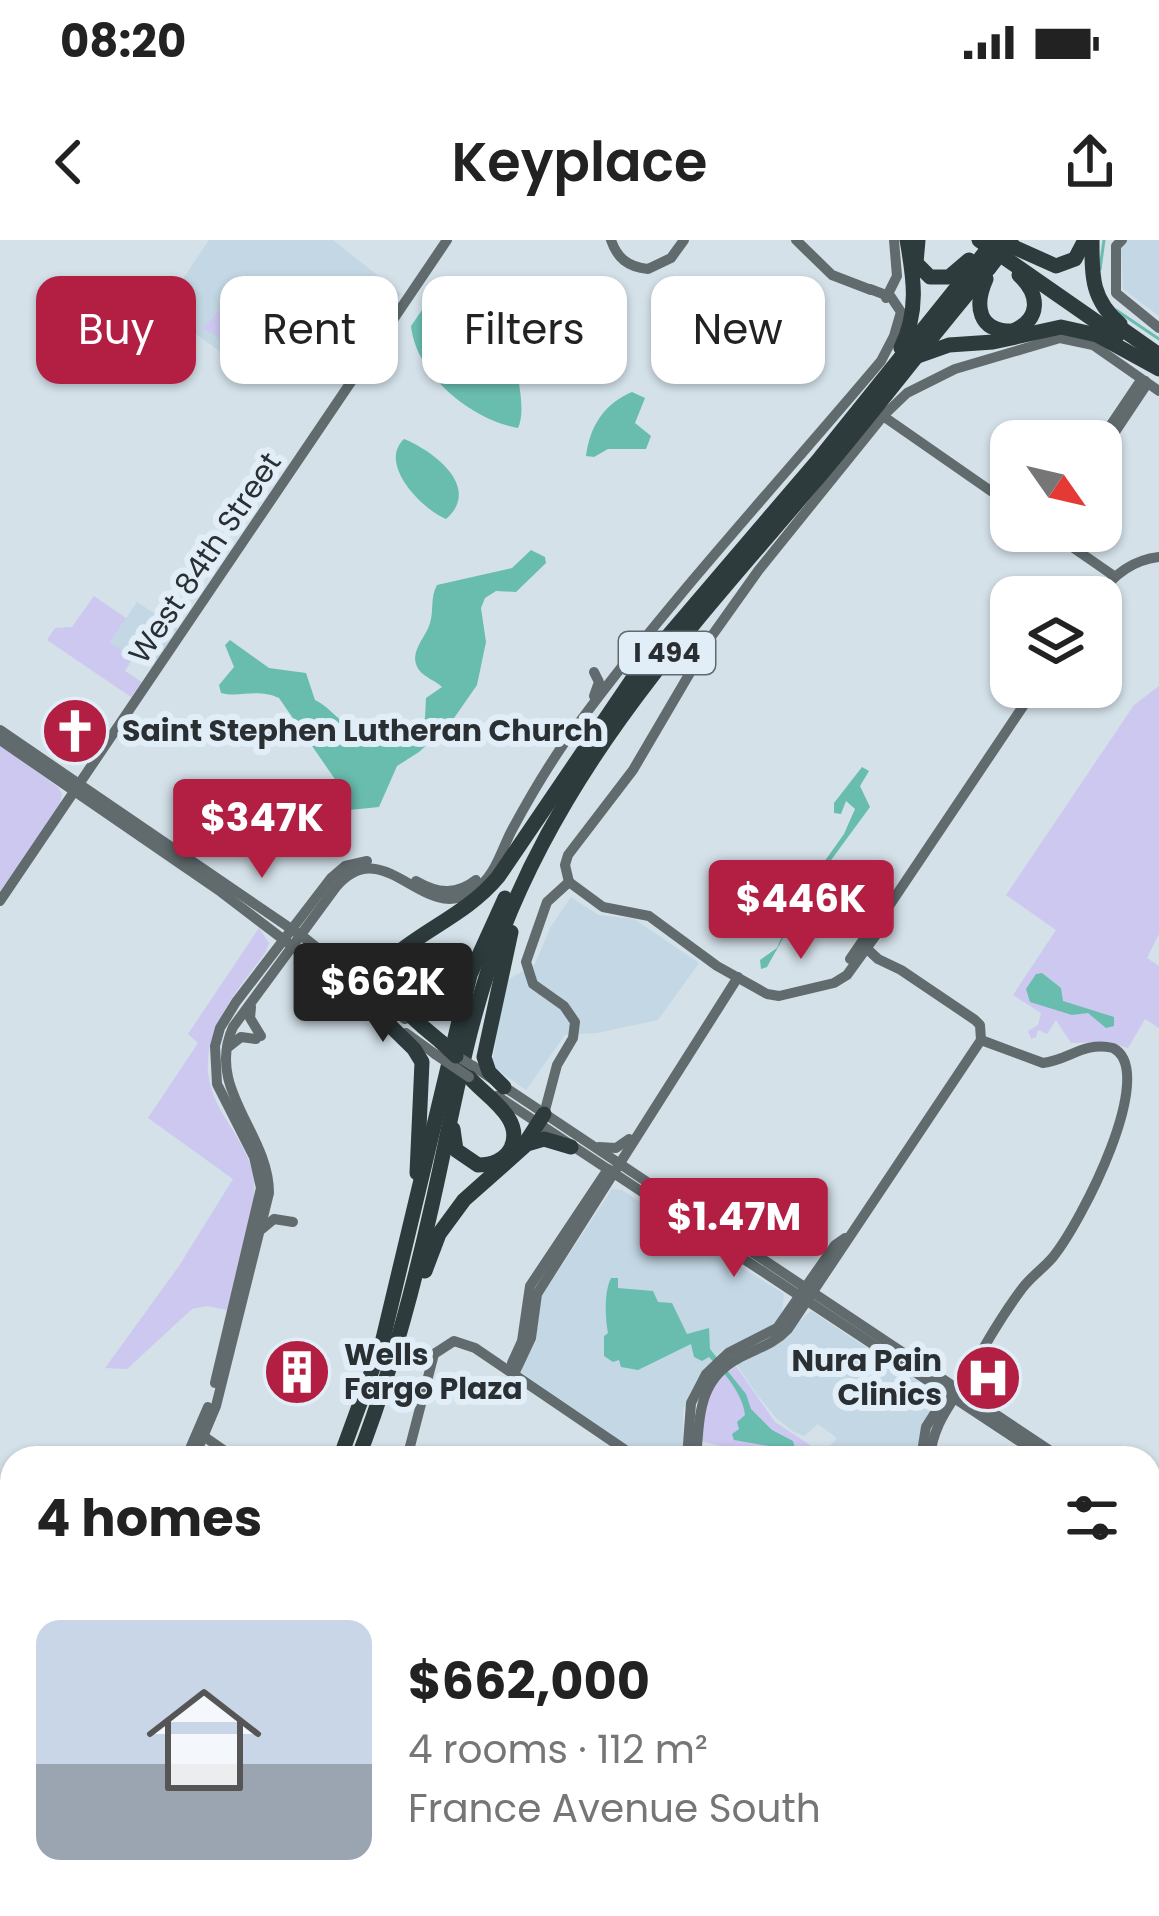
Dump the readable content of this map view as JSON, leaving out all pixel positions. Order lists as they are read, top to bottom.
{
  "streets": {
    "highway": ["I 494"],
    "street": ["West 84th Street"]
  },
  "places": {
    "church": ["Saint Stephen Lutheran Church"],
    "building": ["Wells Fargo Plaza"],
    "hospital": ["Nura Pain Clinics"]
  },
  "north": "bottom right",
  "page": {
    "status": "08:20",
    "header": "Keyplace",
    "chip": [
      "Buy",
      "Rent",
      "Filters",
      "New"
    ],
    "price": [
      "$347K",
      "$446K",
      "$662K",
      "$1.47M"
    ],
    "heading": "4 homes",
    "list": [
      {
        "name": "$662,000",
        "note": "4 rooms · 112 m² · France Avenue South"
      }
    ]
  }
}
